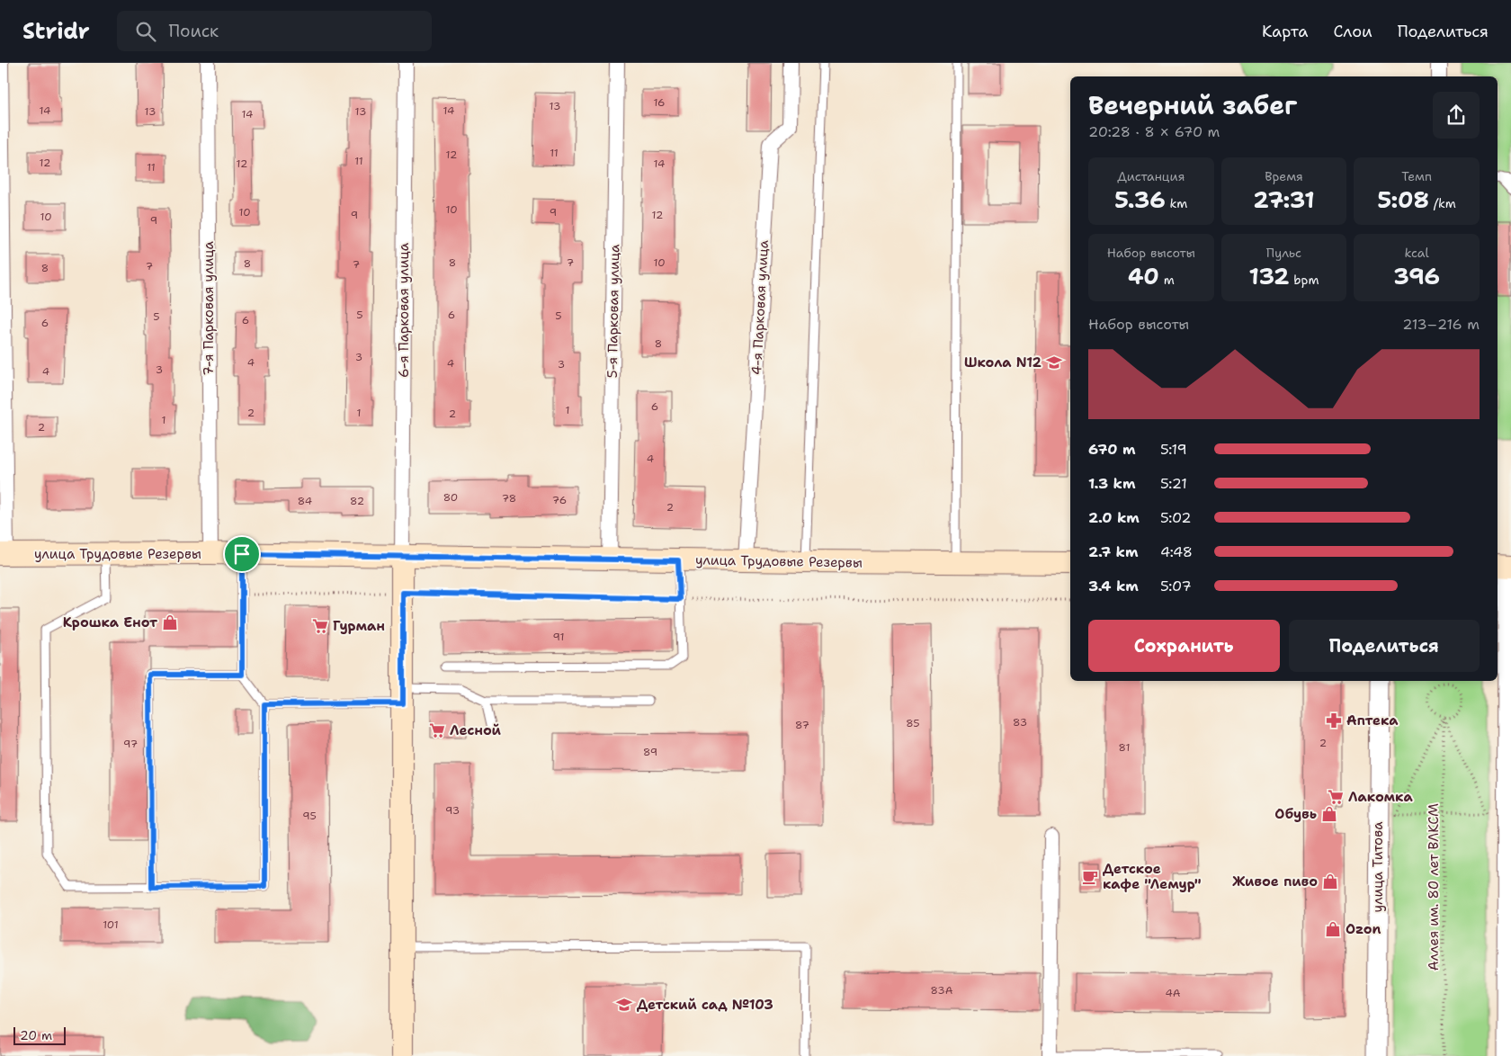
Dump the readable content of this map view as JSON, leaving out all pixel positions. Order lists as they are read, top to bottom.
{
  "streets": {
    "main road": ["улица Трудовые Резервы"],
    "street": [
      "4-я Парковая улица",
      "7-я Парковая улица",
      "6-я Парковая улица",
      "5-я Парковая улица",
      "улица Титова"
    ],
    "path": ["Аллея им. 80 лет ВЛКСМ"]
  },
  "crossings": [
    ["4-я Парковая улица", "улица Трудовые Резервы"],
    ["7-я Парковая улица", "улица Трудовые Резервы"],
    ["6-я Парковая улица", "улица Трудовые Резервы"],
    ["5-я Парковая улица", "улица Трудовые Резервы"]
  ],
  "places": {
    "school or university": ["Школа N12", "Детский сад №103"],
    "shop": [
      "Крошка Енот",
      "Обувь",
      "Живое пиво",
      "Ozon"
    ],
    "supermarket": ["Гурман", "Лесной", "Лакомка"],
    "pharmacy": ["Аптека"],
    "cafe": ["Детское кафе \"Лемур\""]
  },
  "house_numbers": [
    "16",
    "13",
    "14",
    "14",
    "13",
    "13",
    "14",
    "11",
    "12",
    "11",
    "12",
    "12",
    "14",
    "11",
    "10",
    "10",
    "9",
    "9",
    "12",
    "10",
    "9",
    "8",
    "7",
    "10",
    "8",
    "7",
    "7",
    "8",
    "5",
    "6",
    "5",
    "5",
    "6",
    "6",
    "8",
    "3",
    "4",
    "4",
    "3",
    "3",
    "4",
    "6",
    "1",
    "2",
    "1",
    "2",
    "1",
    "2",
    "4",
    "80",
    "78",
    "76",
    "84",
    "82",
    "2",
    "91",
    "83",
    "85",
    "87",
    "2",
    "97",
    "81",
    "89",
    "93",
    "95",
    "101",
    "83А",
    "4А"
  ],
  "scale_bar": "20 m",
  "page": {
    "header": "Stridr",
    "search": "Поиск",
    "nav": ["Карта", "Слои", "Поделиться"],
    "heading": ["Вечерний забег", "20:28 · 8 × 670 m"],
    "stats": [
      ["Дистанция", "5.36 km"],
      ["Время", "27:31"],
      ["Темп", "5:08 /km"],
      ["Набор высоты", "40 m"],
      ["Пульс", "132 bpm"],
      ["kcal", "396"]
    ],
    "chart": ["Набор высоты", "213–216 m"],
    "list": [
      {
        "name": "670 m",
        "note": "5:19"
      },
      {
        "name": "1.3 km",
        "note": "5:21"
      },
      {
        "name": "2.0 km",
        "note": "5:02"
      },
      {
        "name": "2.7 km",
        "note": "4:48"
      },
      {
        "name": "3.4 km",
        "note": "5:07"
      }
    ],
    "buttons": ["Сохранить", "Поделиться"],
    "scale": "20 m"
  }
}
